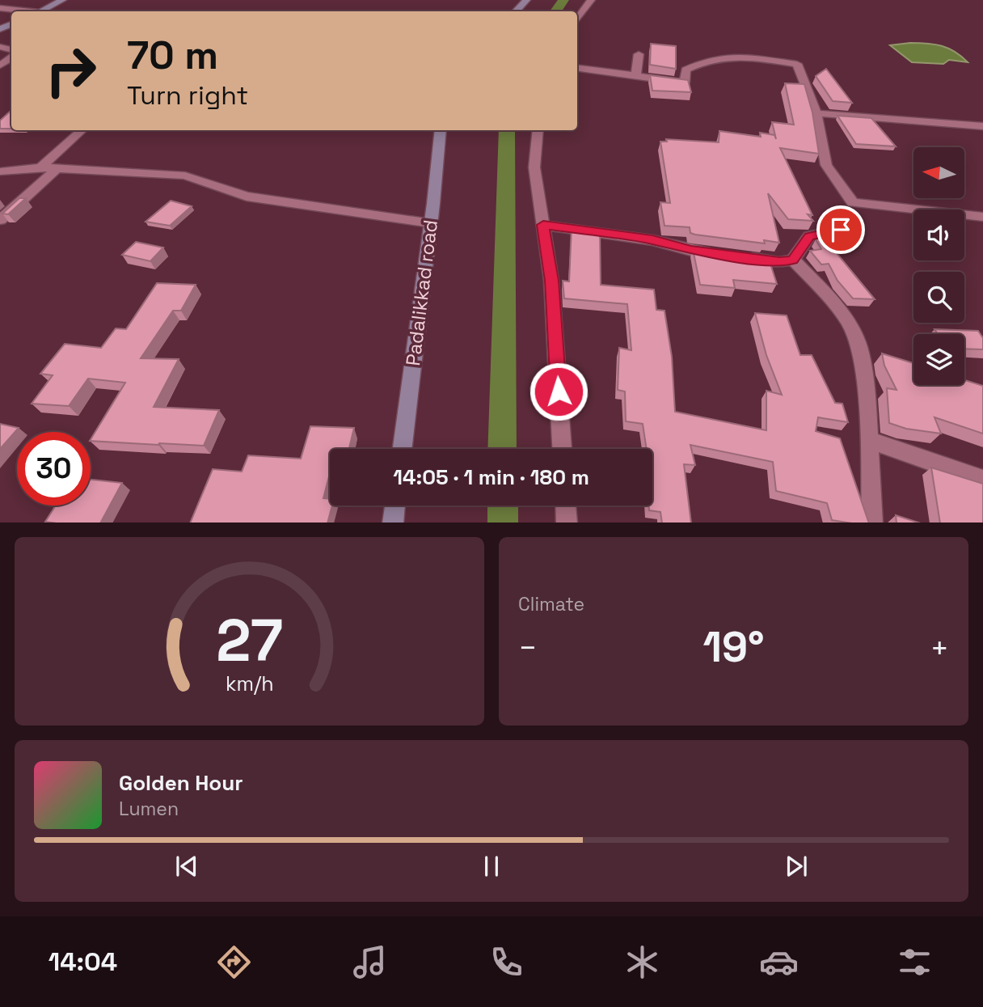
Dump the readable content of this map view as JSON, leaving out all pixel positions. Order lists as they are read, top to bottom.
{
  "streets": {
    "street": ["Padalikkad road"]
  },
  "north": "left",
  "page": {
    "turn": ["70 m", "Turn right"],
    "limit": "30",
    "trip": "14:05 · 1 min · 180 m",
    "tile": "Climate",
    "heat": ["−", "19°", "+"],
    "song": ["Golden Hour", "Lumen"],
    "tabs": "14:04",
    "gauge": ["27", "km/h"]
  }
}
